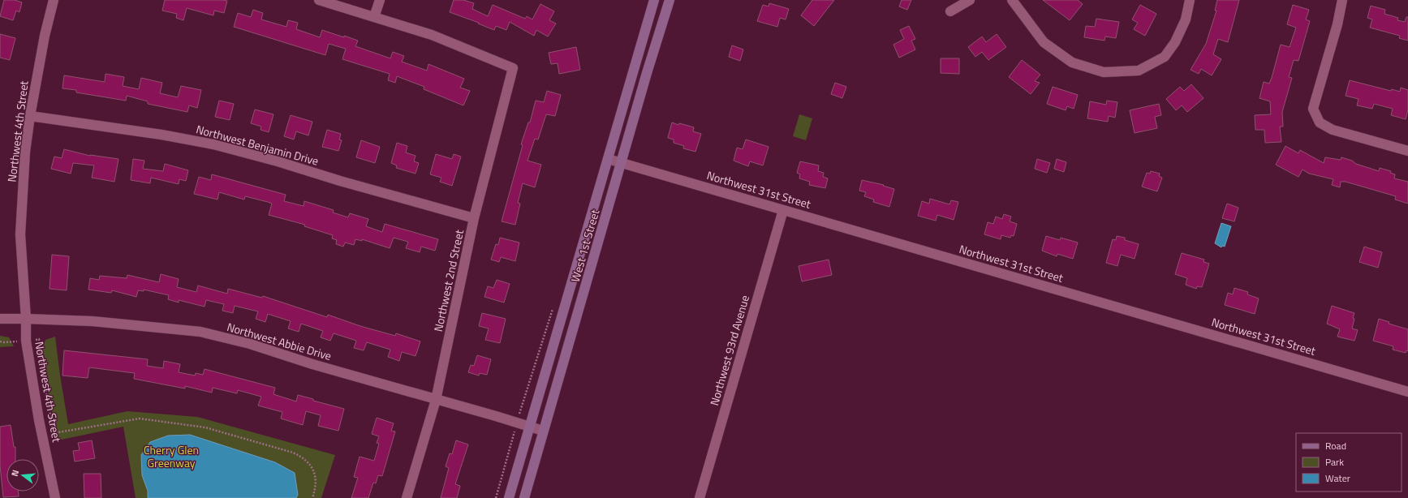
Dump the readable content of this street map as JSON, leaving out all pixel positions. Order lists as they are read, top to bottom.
{
  "streets": {
    "main road": ["West 1st Street"],
    "street": [
      "Northwest 4th Street",
      "Northwest Benjamin Drive",
      "Northwest 31st Street",
      "Northwest 2nd Street",
      "Northwest Abbie Drive",
      "Northwest 93rd Avenue"
    ]
  },
  "crossings": [
    ["Northwest 4th Street", "Northwest Benjamin Drive"],
    ["Northwest 4th Street", "Northwest Abbie Drive"],
    ["Northwest Benjamin Drive", "Northwest 2nd Street"],
    ["Northwest 31st Street", "West 1st Street"],
    ["Northwest 31st Street", "Northwest 93rd Avenue"],
    ["West 1st Street", "Northwest Abbie Drive"],
    ["Northwest 2nd Street", "Northwest Abbie Drive"]
  ],
  "parks": ["Cherry Glen Greenway"],
  "legend": ["Road", "Park", "Water"],
  "north": "left"
}
